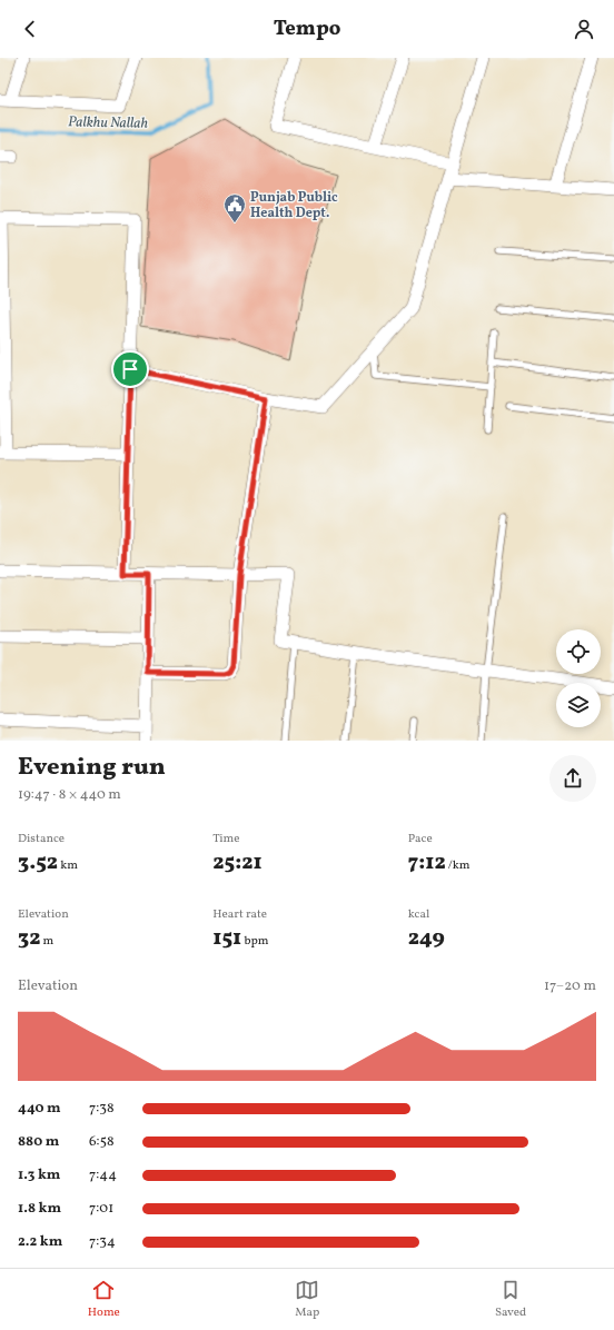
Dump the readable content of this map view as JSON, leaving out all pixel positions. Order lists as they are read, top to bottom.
{
  "water": ["Palkhu Nallah"],
  "places": {
    "public building": ["Punjab Public Health Dept."]
  },
  "page": {
    "header": "Tempo",
    "heading": ["Evening run", "19:47 · 8 × 440 m"],
    "stats": [
      ["Distance", "3.52 km"],
      ["Time", "25:21"],
      ["Pace", "7:12 /km"],
      ["Elevation", "32 m"],
      ["Heart rate", "151 bpm"],
      ["kcal", "249"]
    ],
    "chart": ["Elevation", "17–20 m"],
    "list": [
      {
        "name": "440 m",
        "note": "7:38"
      },
      {
        "name": "880 m",
        "note": "6:58"
      },
      {
        "name": "1.3 km",
        "note": "7:44"
      },
      {
        "name": "1.8 km",
        "note": "7:01"
      },
      {
        "name": "2.2 km",
        "note": "7:34"
      }
    ],
    "tabs": ["Home", "Map", "Saved"]
  }
}
